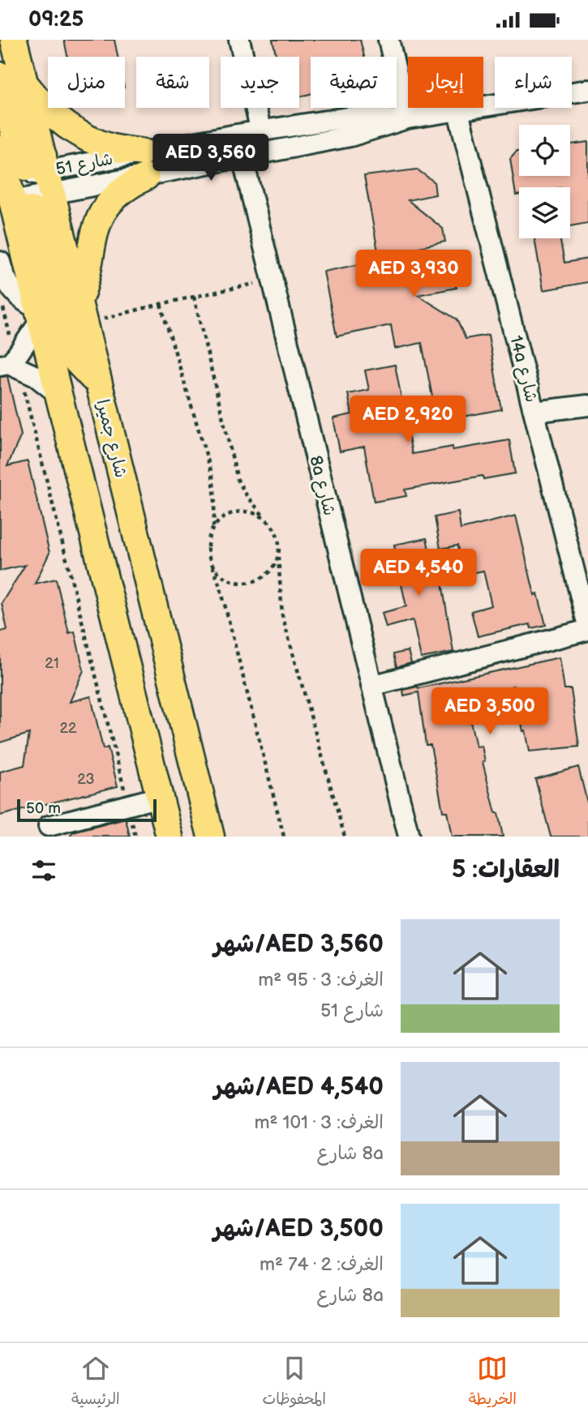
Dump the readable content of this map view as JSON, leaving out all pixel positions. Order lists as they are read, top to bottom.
{
  "streets": {
    "main road": ["شارع جميرا"],
    "street": ["شارع 51", "14a شارع", "8a شارع"]
  },
  "crossings": [
    ["شارع 51", "14a شارع"],
    ["شارع 51", "شارع جميرا"],
    ["شارع 51", "8a شارع"]
  ],
  "house_numbers": ["21", "22", "23"],
  "scale_bar": "50 m",
  "page": {
    "status": "09:25",
    "chip": [
      "شراء",
      "إيجار",
      "تصفية",
      "جديد",
      "شقة",
      "منزل"
    ],
    "price": [
      "AED 3,560",
      "AED 3,930",
      "AED 2,920",
      "AED 4,540",
      "AED 3,500"
    ],
    "scale": "50 m",
    "heading": "العقارات: 5",
    "list": [
      {
        "name": "AED 3,560/شهر",
        "note": "الغرف: 3 · 95 m² · شارع 51"
      },
      {
        "name": "AED 4,540/شهر",
        "note": "الغرف: 3 · 101 m² · 8a شارع"
      },
      {
        "name": "AED 3,500/شهر",
        "note": "الغرف: 2 · 74 m² · 8a شارع"
      }
    ],
    "tabs": ["الخريطة", "المحفوظات", "الرئيسية"]
  }
}
